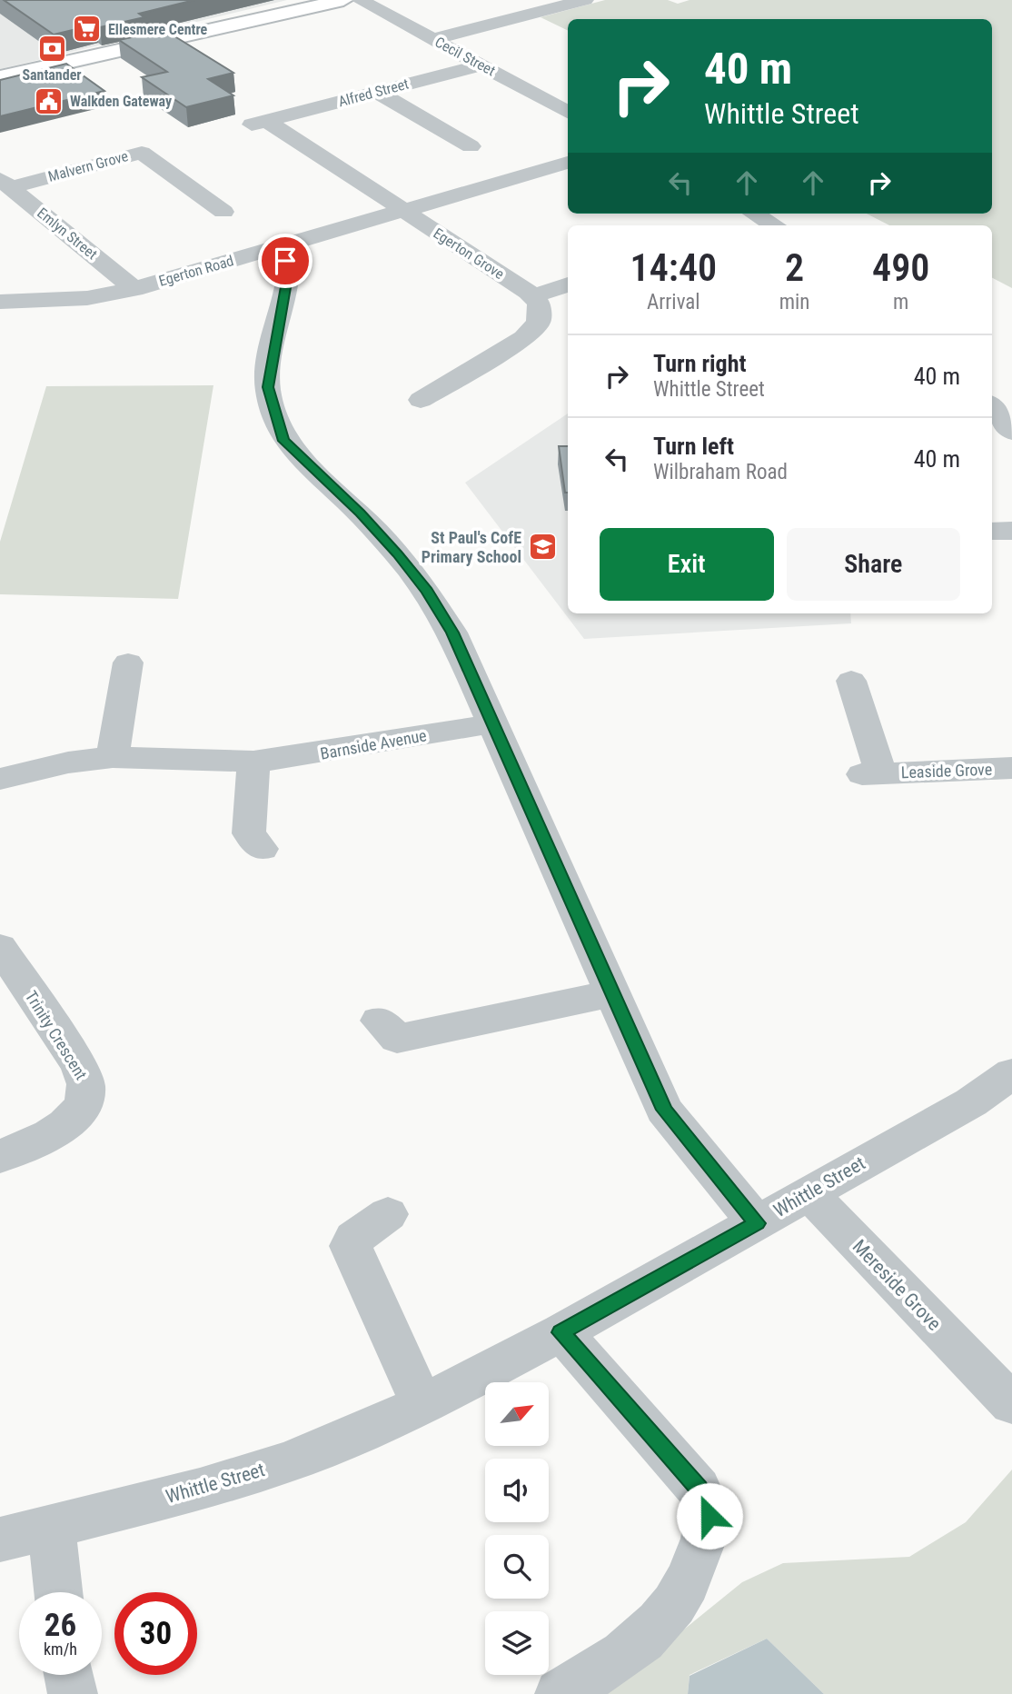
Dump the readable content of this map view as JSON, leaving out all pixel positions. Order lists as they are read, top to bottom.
{
  "streets": {
    "street": [
      "Cecil Street",
      "Alfred Street",
      "Malvern Grove",
      "Emlyn Street",
      "Egerton Grove",
      "Egerton Road",
      "Barnside Avenue",
      "Leaside Grove",
      "Trinity Crescent",
      "Whittle Street",
      "Mereside Grove"
    ]
  },
  "crossings": [
    ["Cecil Street", "Alfred Street"],
    ["Alfred Street", "Egerton Grove"],
    ["Alfred Street", "Egerton Road"],
    ["Malvern Grove", "Emlyn Street"],
    ["Emlyn Street", "Egerton Road"],
    ["Egerton Grove", "Egerton Road"],
    ["Whittle Street", "Mereside Grove"]
  ],
  "places": {
    "supermarket": ["Ellesmere Centre"],
    "bank": ["Santander"],
    "public building": ["Walkden Gateway"],
    "school or university": ["St Paul's CofE Primary School"]
  },
  "north": "top right",
  "page": {
    "turn": ["40 m", "Whittle Street"],
    "eta": [
      "14:40",
      "Arrival",
      "2",
      "min",
      "490",
      "m"
    ],
    "list": [
      {
        "name": "Turn right",
        "note": "Whittle Street",
        "value": "40 m"
      },
      {
        "name": "Turn left",
        "note": "Wilbraham Road",
        "value": "40 m"
      }
    ],
    "buttons": ["Exit", "Share"],
    "speed": "26 km/h",
    "limit": "30"
  }
}
